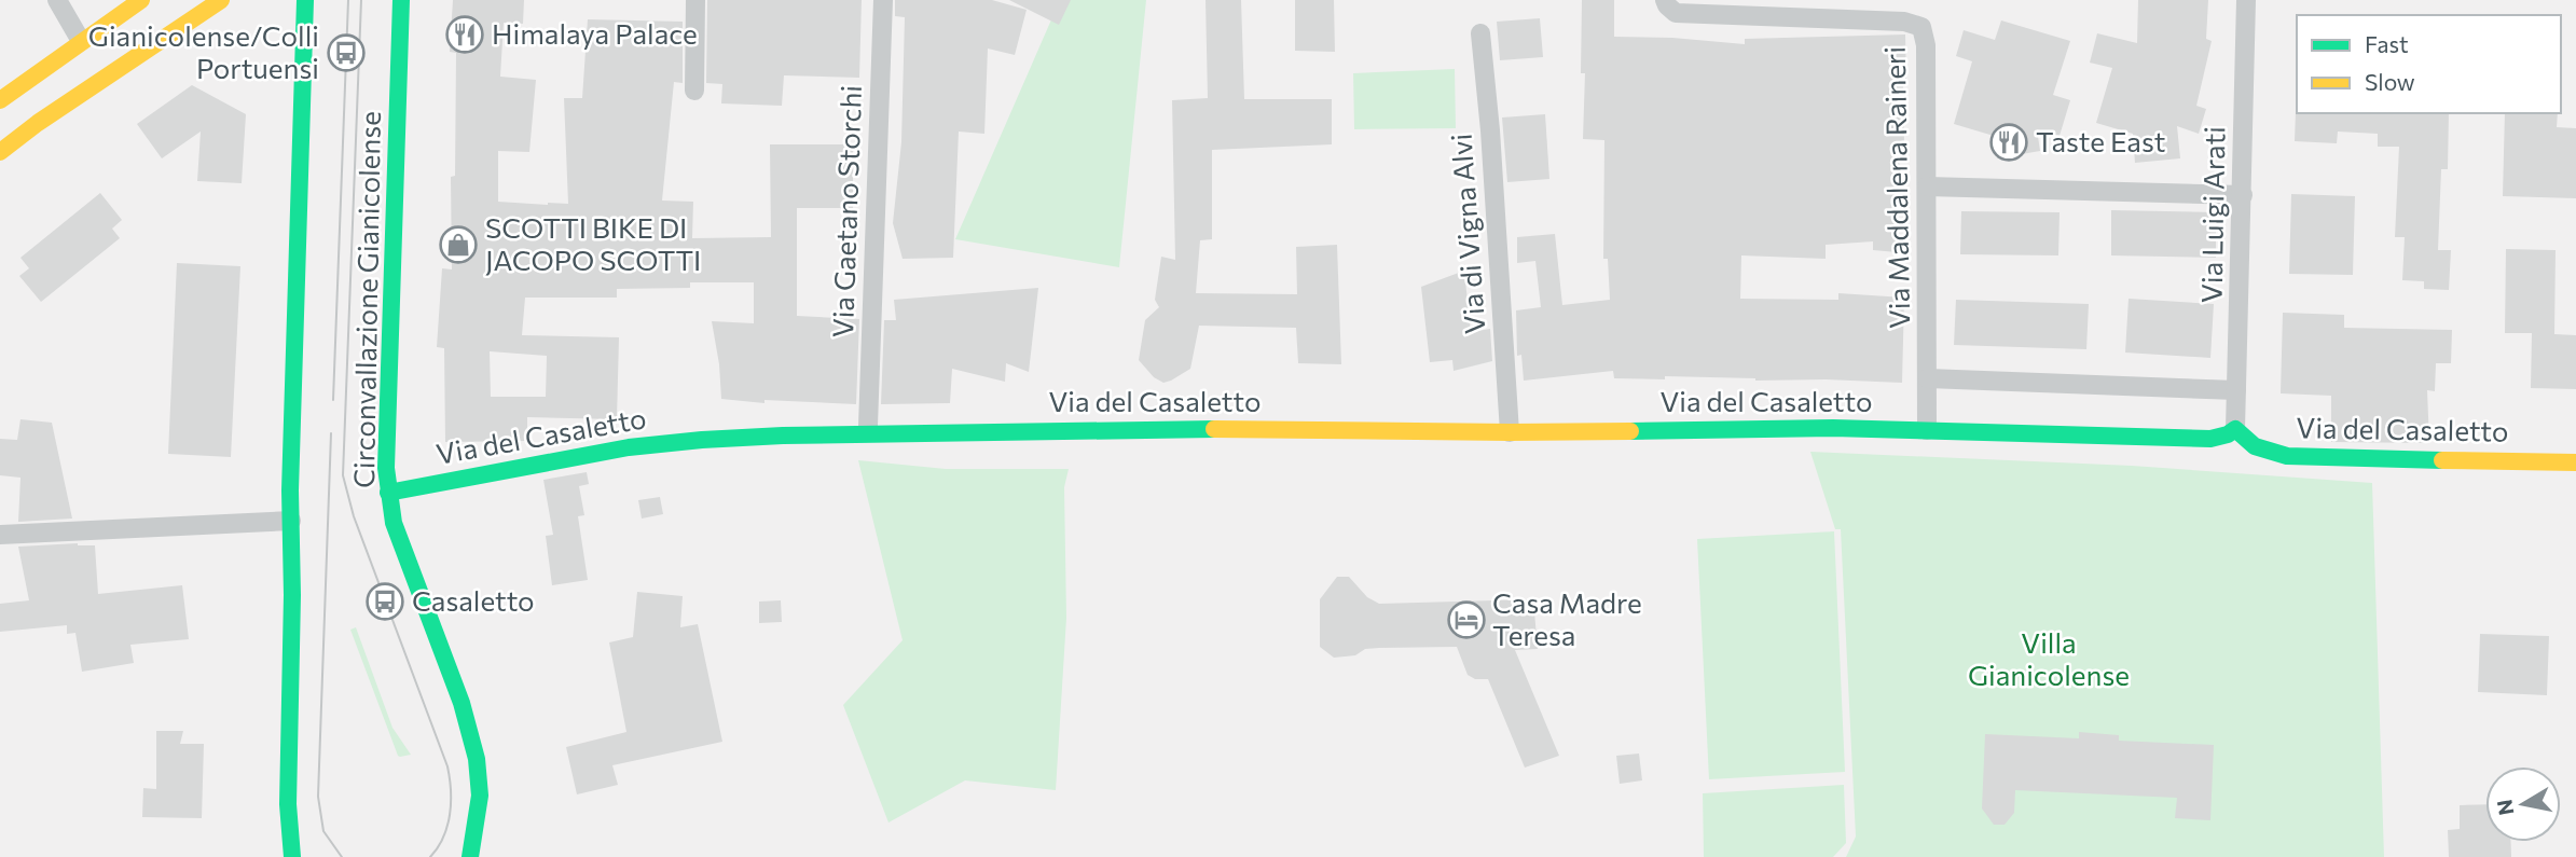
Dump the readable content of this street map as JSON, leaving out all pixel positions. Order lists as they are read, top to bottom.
{
  "streets": {
    "street": [
      "Via Maddalena Raineri",
      "Via Gaetano Storchi",
      "Via Luigi Arati",
      "Via di Vigna Alvi",
      "Circonvallazione Gianicolense",
      "Via del Casaletto"
    ]
  },
  "crossings": [
    ["Via Maddalena Raineri", "Via del Casaletto"],
    ["Via Luigi Arati", "Via del Casaletto"],
    ["Via di Vigna Alvi", "Via del Casaletto"],
    ["Circonvallazione Gianicolense", "Via del Casaletto"]
  ],
  "parks": ["Villa Gianicolense"],
  "places": {
    "restaurant": ["Himalaya Palace", "Taste East"],
    "bus stop": ["Gianicolense/Colli Portuensi", "Casaletto"],
    "shop": ["SCOTTI BIKE DI JACOPO SCOTTI"],
    "hotel": ["Casa Madre Teresa"]
  },
  "legend": ["Fast", "Slow"],
  "north": "left"
}
